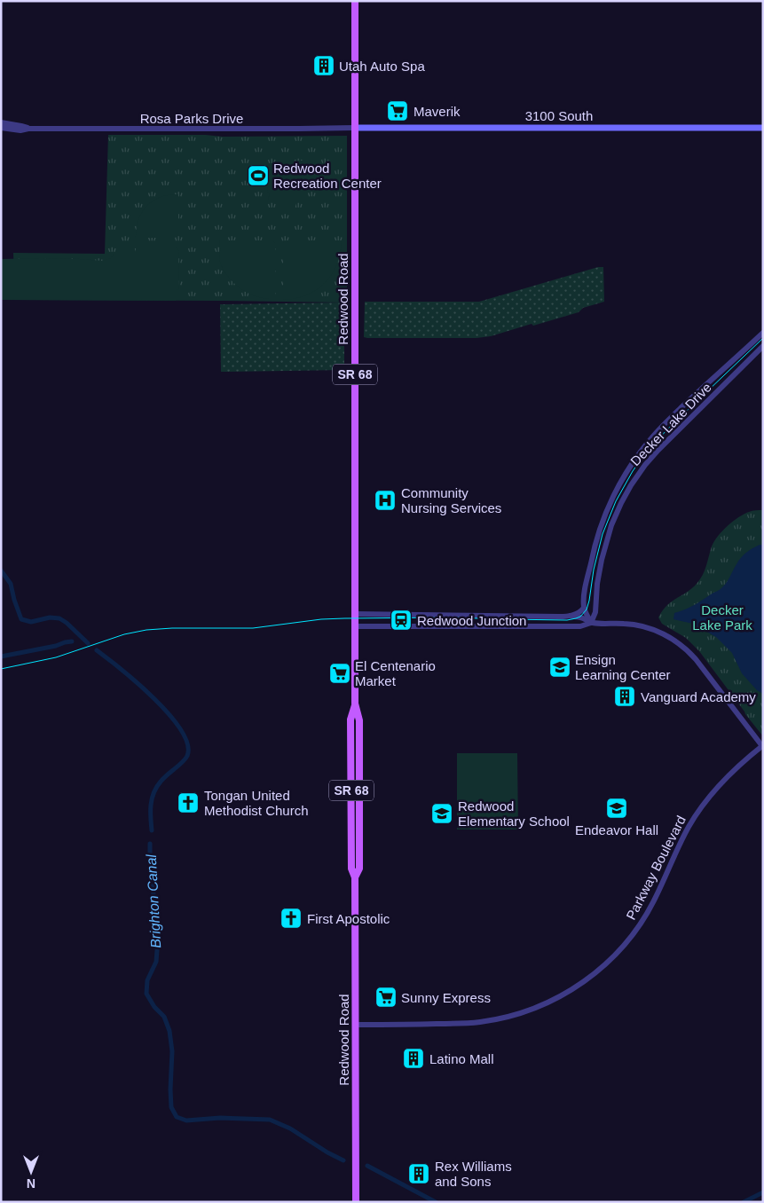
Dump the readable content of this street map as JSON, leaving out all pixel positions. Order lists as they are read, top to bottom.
{
  "streets": {
    "main road": ["3100 South", "Redwood Road", "SR 68"],
    "street": ["Rosa Parks Drive", "Decker Lake Drive", "Parkway Boulevard"]
  },
  "crossings": [
    ["3100 South", "Rosa Parks Drive"],
    ["3100 South", "Redwood Road"],
    ["Rosa Parks Drive", "Redwood Road"],
    ["Redwood Road", "Parkway Boulevard"]
  ],
  "water": ["Brighton Canal"],
  "parks": ["Decker Lake Park"],
  "places": {
    "building": [
      "Utah Auto Spa",
      "Vanguard Academy",
      "Latino Mall",
      "Rex Williams and Sons"
    ],
    "supermarket": ["Maverik", "El Centenario Market", "Sunny Express"],
    "sports": ["Redwood Recreation Center"],
    "hospital": ["Community Nursing Services"],
    "station": ["Redwood Junction"],
    "school or university": ["Ensign Learning Center", "Endeavor Hall", "Redwood Elementary School"],
    "church": ["Tongan United Methodist Church", "First Apostolic"]
  },
  "north": "bottom"
}
